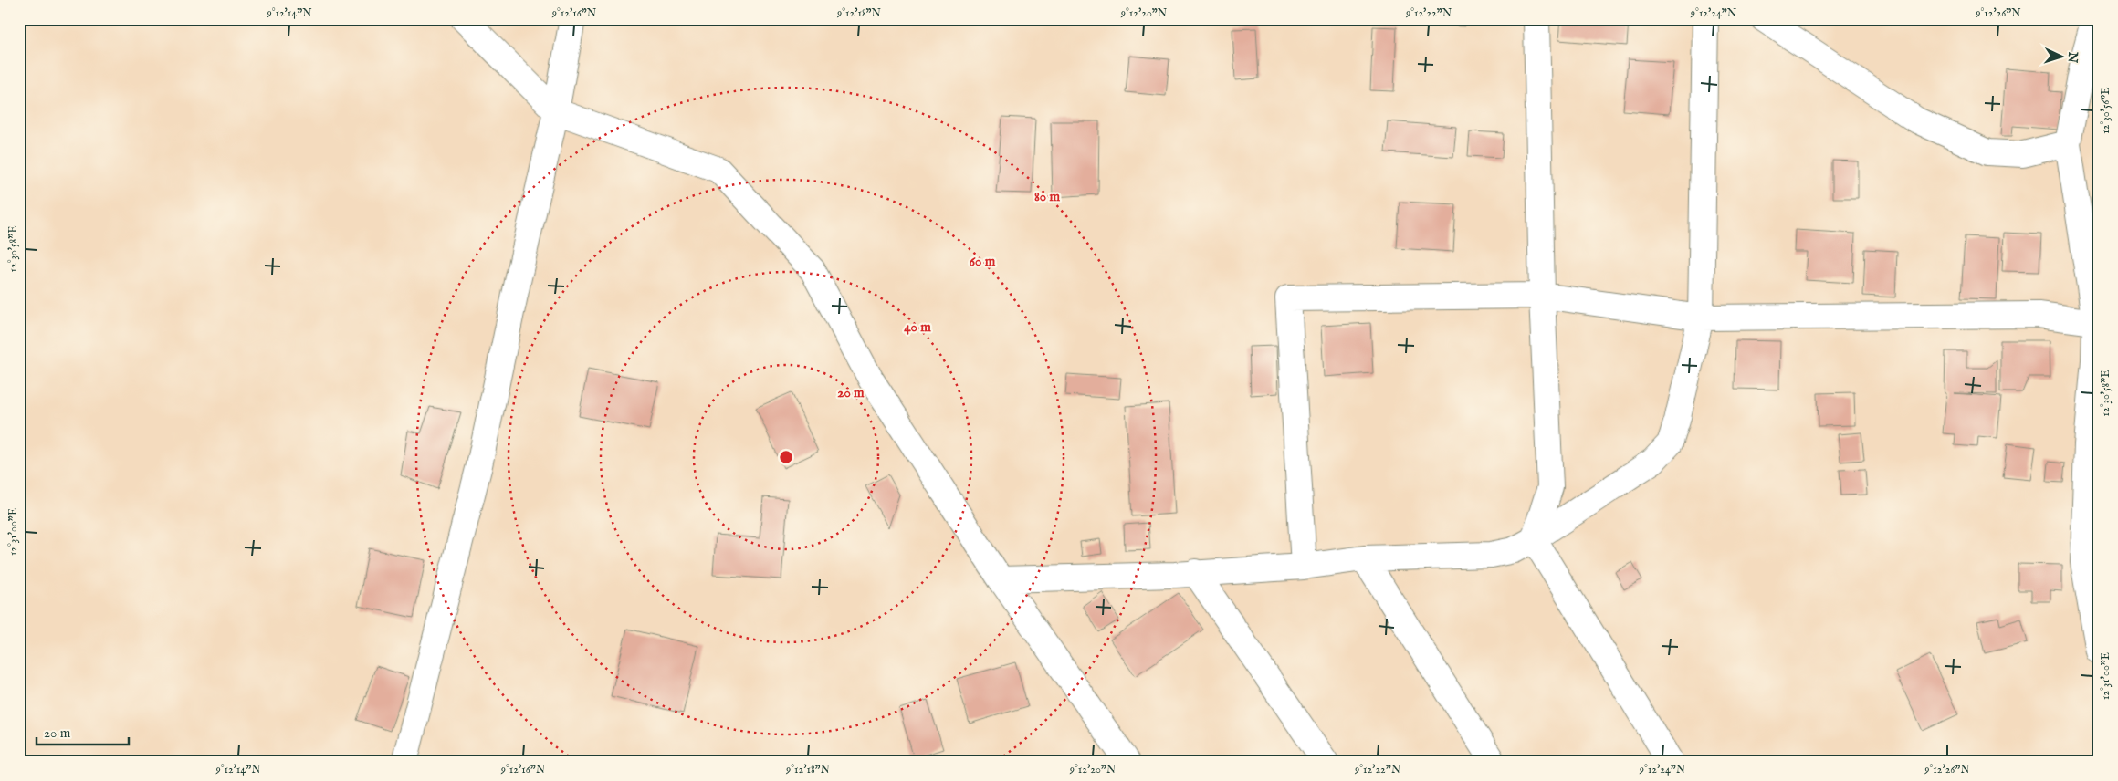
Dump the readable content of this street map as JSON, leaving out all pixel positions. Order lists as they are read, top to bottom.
{
  "scale_bar": "20 m",
  "north": "right",
  "coordinates": [
    "9°12'14\"N",
    "9°12'16\"N",
    "9°12'18\"N",
    "9°12'20\"N",
    "9°12'22\"N",
    "9°12'24\"N",
    "9°12'26\"N",
    "12°30'56\"E",
    "12°30'58\"E",
    "12°31'00\"E"
  ],
  "rings": [
    "80 m",
    "60 m",
    "40 m",
    "20 m"
  ]
}
